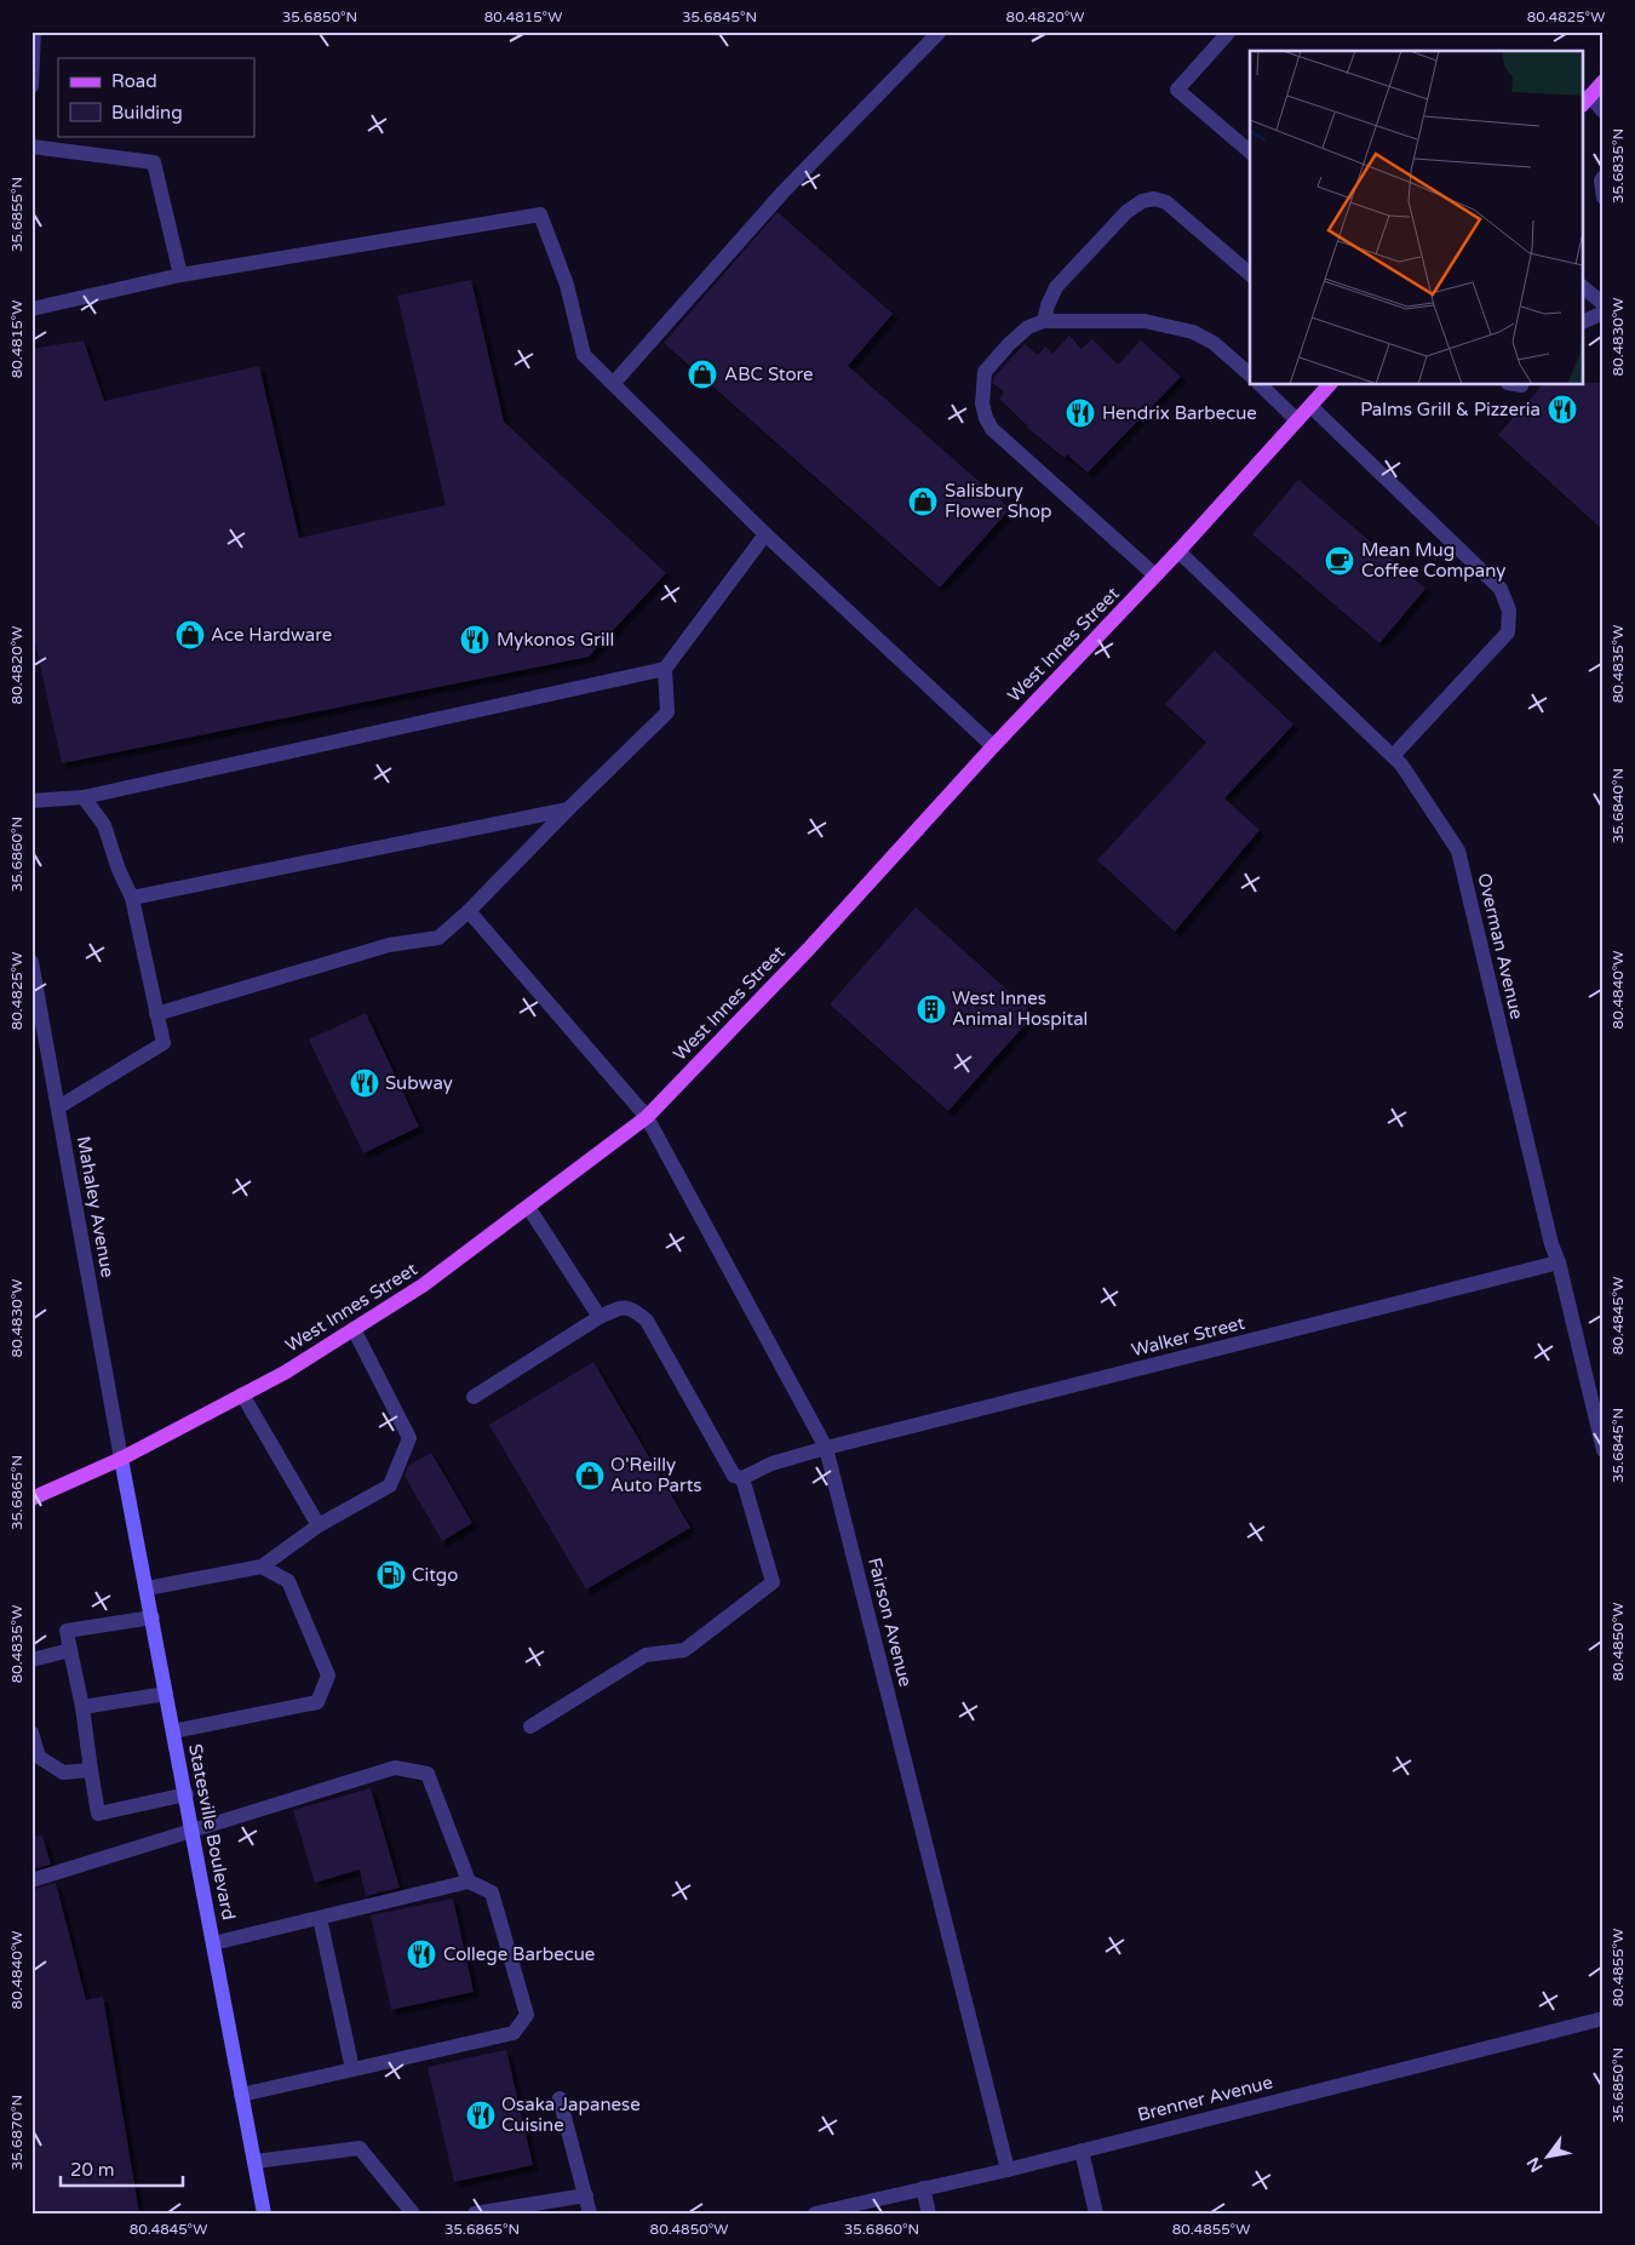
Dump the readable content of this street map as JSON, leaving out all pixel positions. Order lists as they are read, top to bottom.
{
  "streets": {
    "main road": ["West Innes Street", "Statesville Boulevard"],
    "street": [
      "Overman Avenue",
      "Mahaley Avenue",
      "Walker Street",
      "Fairson Avenue",
      "Brenner Avenue"
    ]
  },
  "crossings": [
    ["West Innes Street", "Overman Avenue"],
    ["West Innes Street", "Mahaley Avenue"],
    ["West Innes Street", "Fairson Avenue"],
    ["West Innes Street", "Statesville Boulevard"],
    ["Overman Avenue", "Walker Street"],
    ["Mahaley Avenue", "Statesville Boulevard"],
    ["Walker Street", "Fairson Avenue"],
    ["Fairson Avenue", "Brenner Avenue"]
  ],
  "places": {
    "shop": [
      "ABC Store",
      "Salisbury Flower Shop",
      "Ace Hardware",
      "O'Reilly Auto Parts"
    ],
    "restaurant": [
      "Palms Grill & Pizzeria",
      "Hendrix Barbecue",
      "Mykonos Grill",
      "Subway",
      "College Barbecue",
      "Osaka Japanese Cuisine"
    ],
    "cafe": ["Mean Mug Coffee Company"],
    "building": ["West Innes Animal Hospital"],
    "fuel station": ["Citgo"]
  },
  "legend": ["Road", "Building"],
  "scale_bar": "20 m",
  "north": "bottom left",
  "coordinates": [
    "35.6850°N",
    "80.4815°W",
    "35.6845°N",
    "80.4820°W",
    "80.4825°W",
    "35.6835°N",
    "35.6855°N",
    "80.4830°W",
    "80.4835°W",
    "35.6840°N",
    "35.6860°N",
    "80.4840°W",
    "80.4845°W",
    "35.6865°N",
    "80.4850°W",
    "80.4855°W",
    "35.6870°N"
  ]
}
